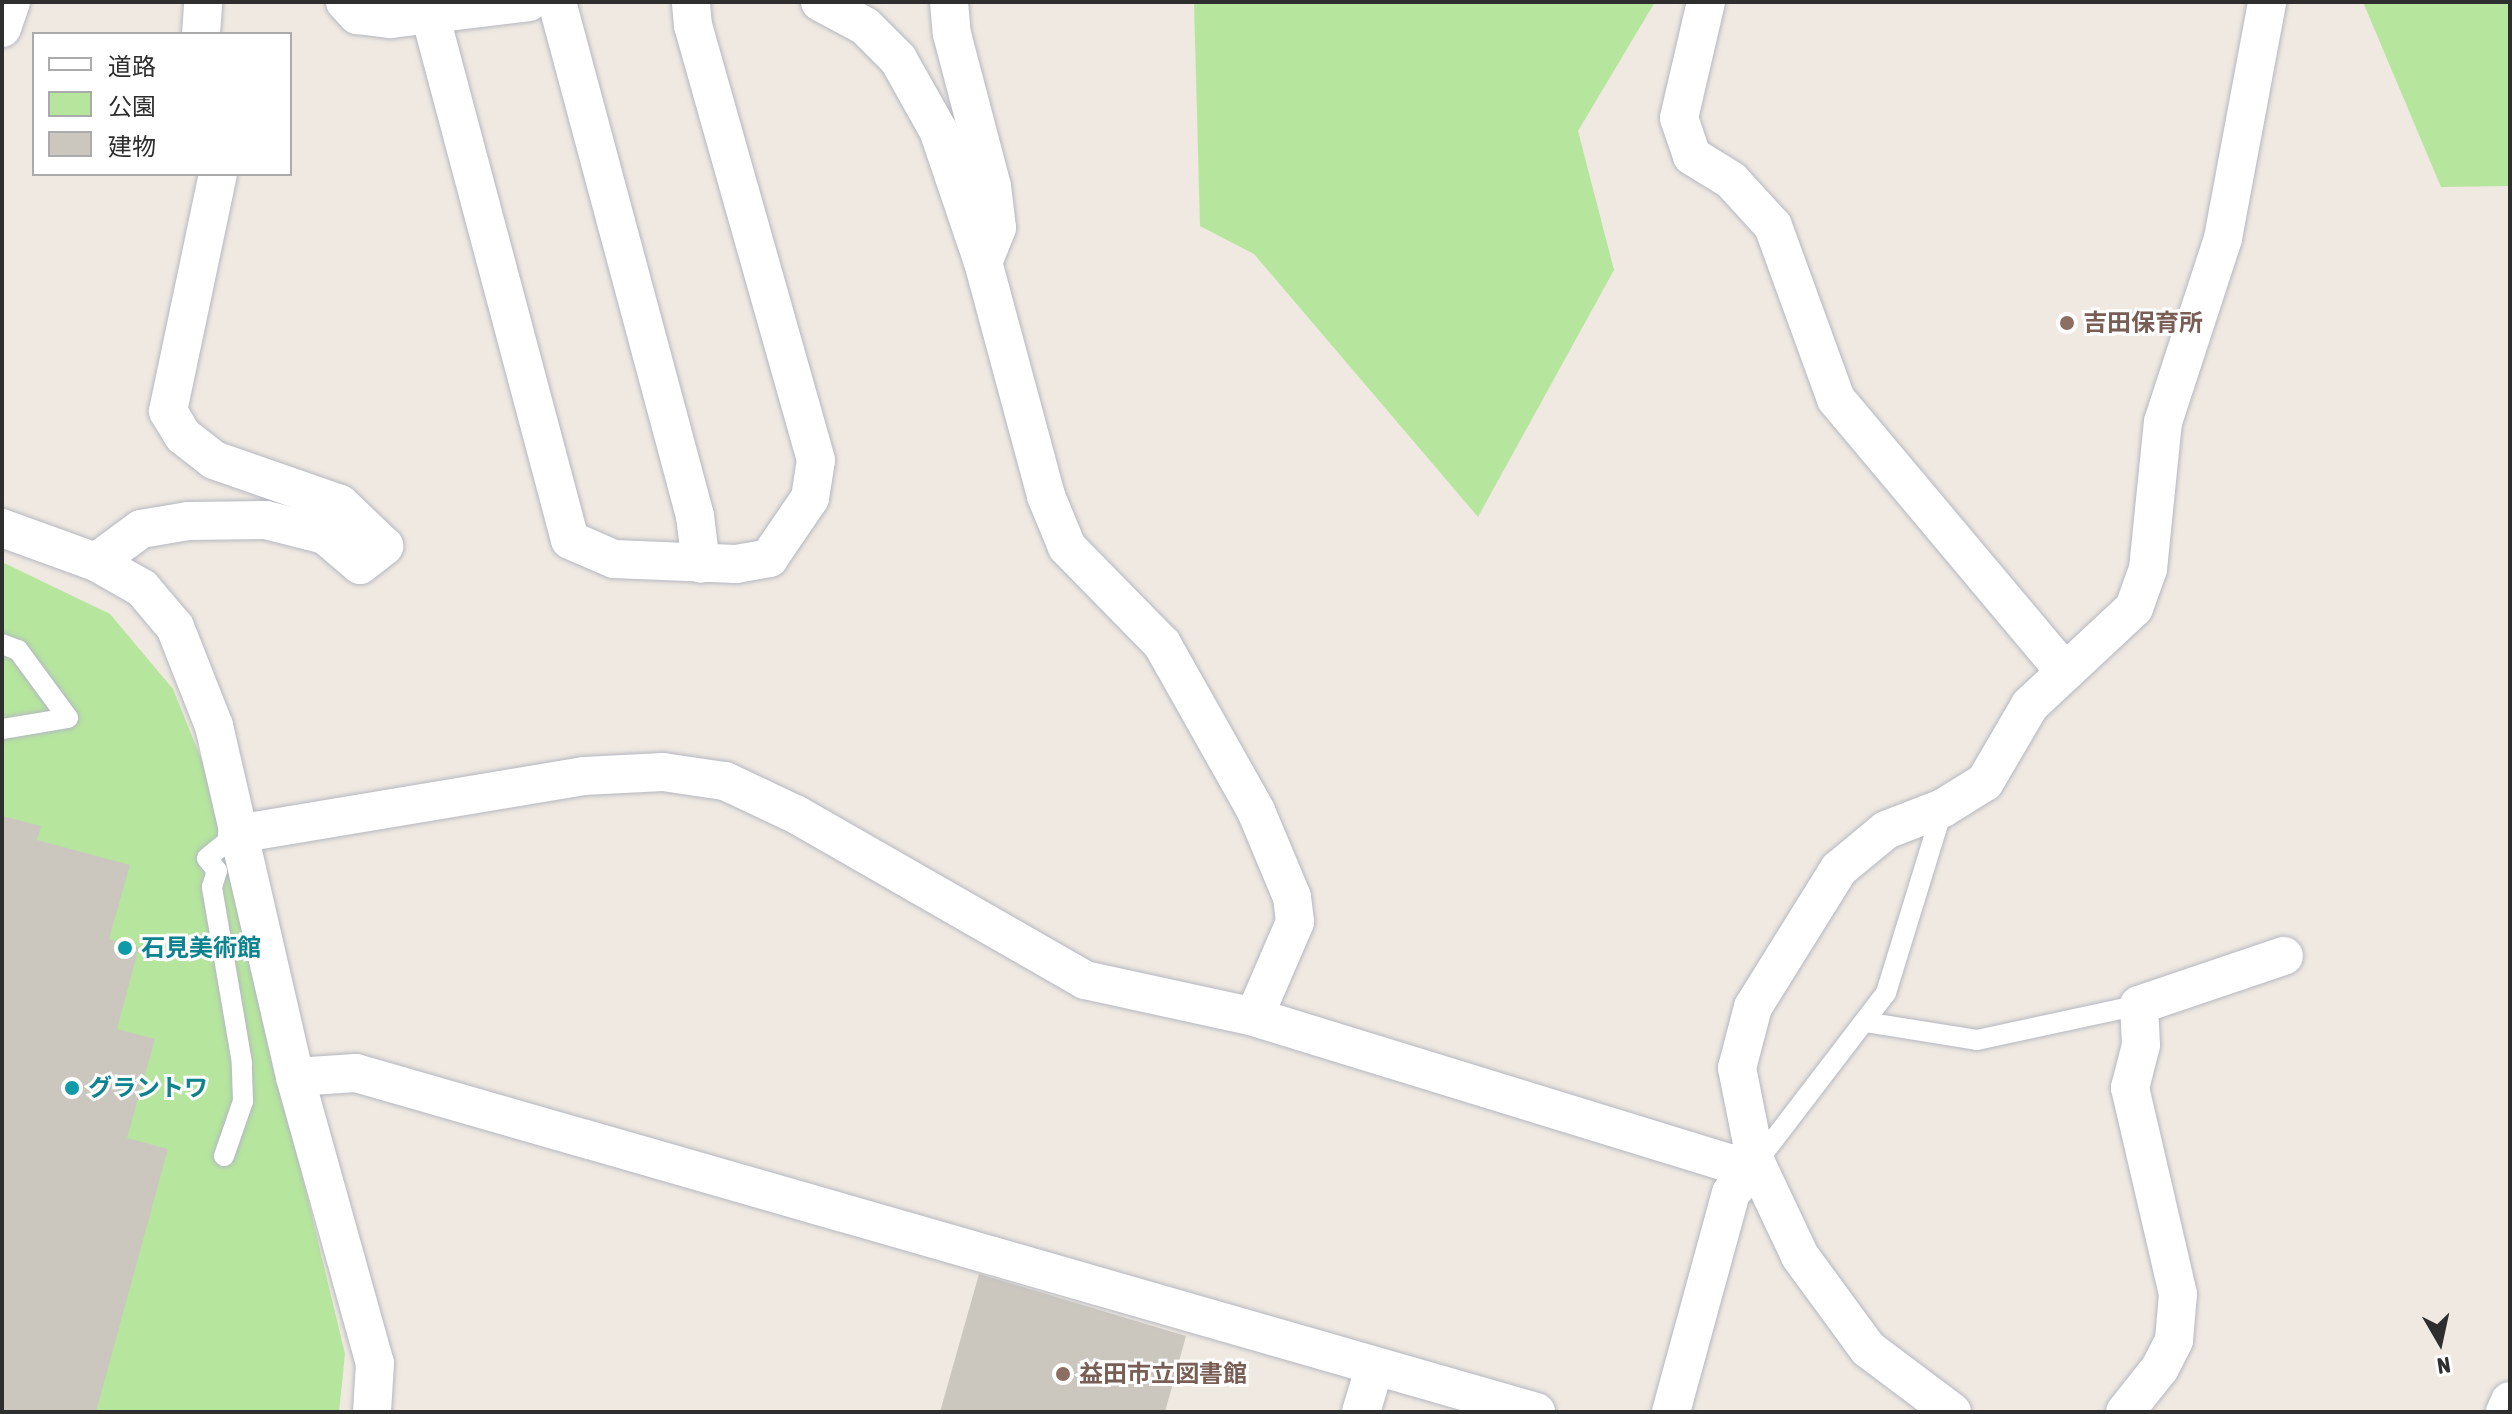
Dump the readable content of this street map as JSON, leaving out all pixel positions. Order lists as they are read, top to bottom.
{
  "places": [
    "吉田保育所",
    "石見美術館",
    "グラントワ",
    "益田市立図書館"
  ],
  "legend": ["道路", "公園", "建物"],
  "north": "bottom"
}
